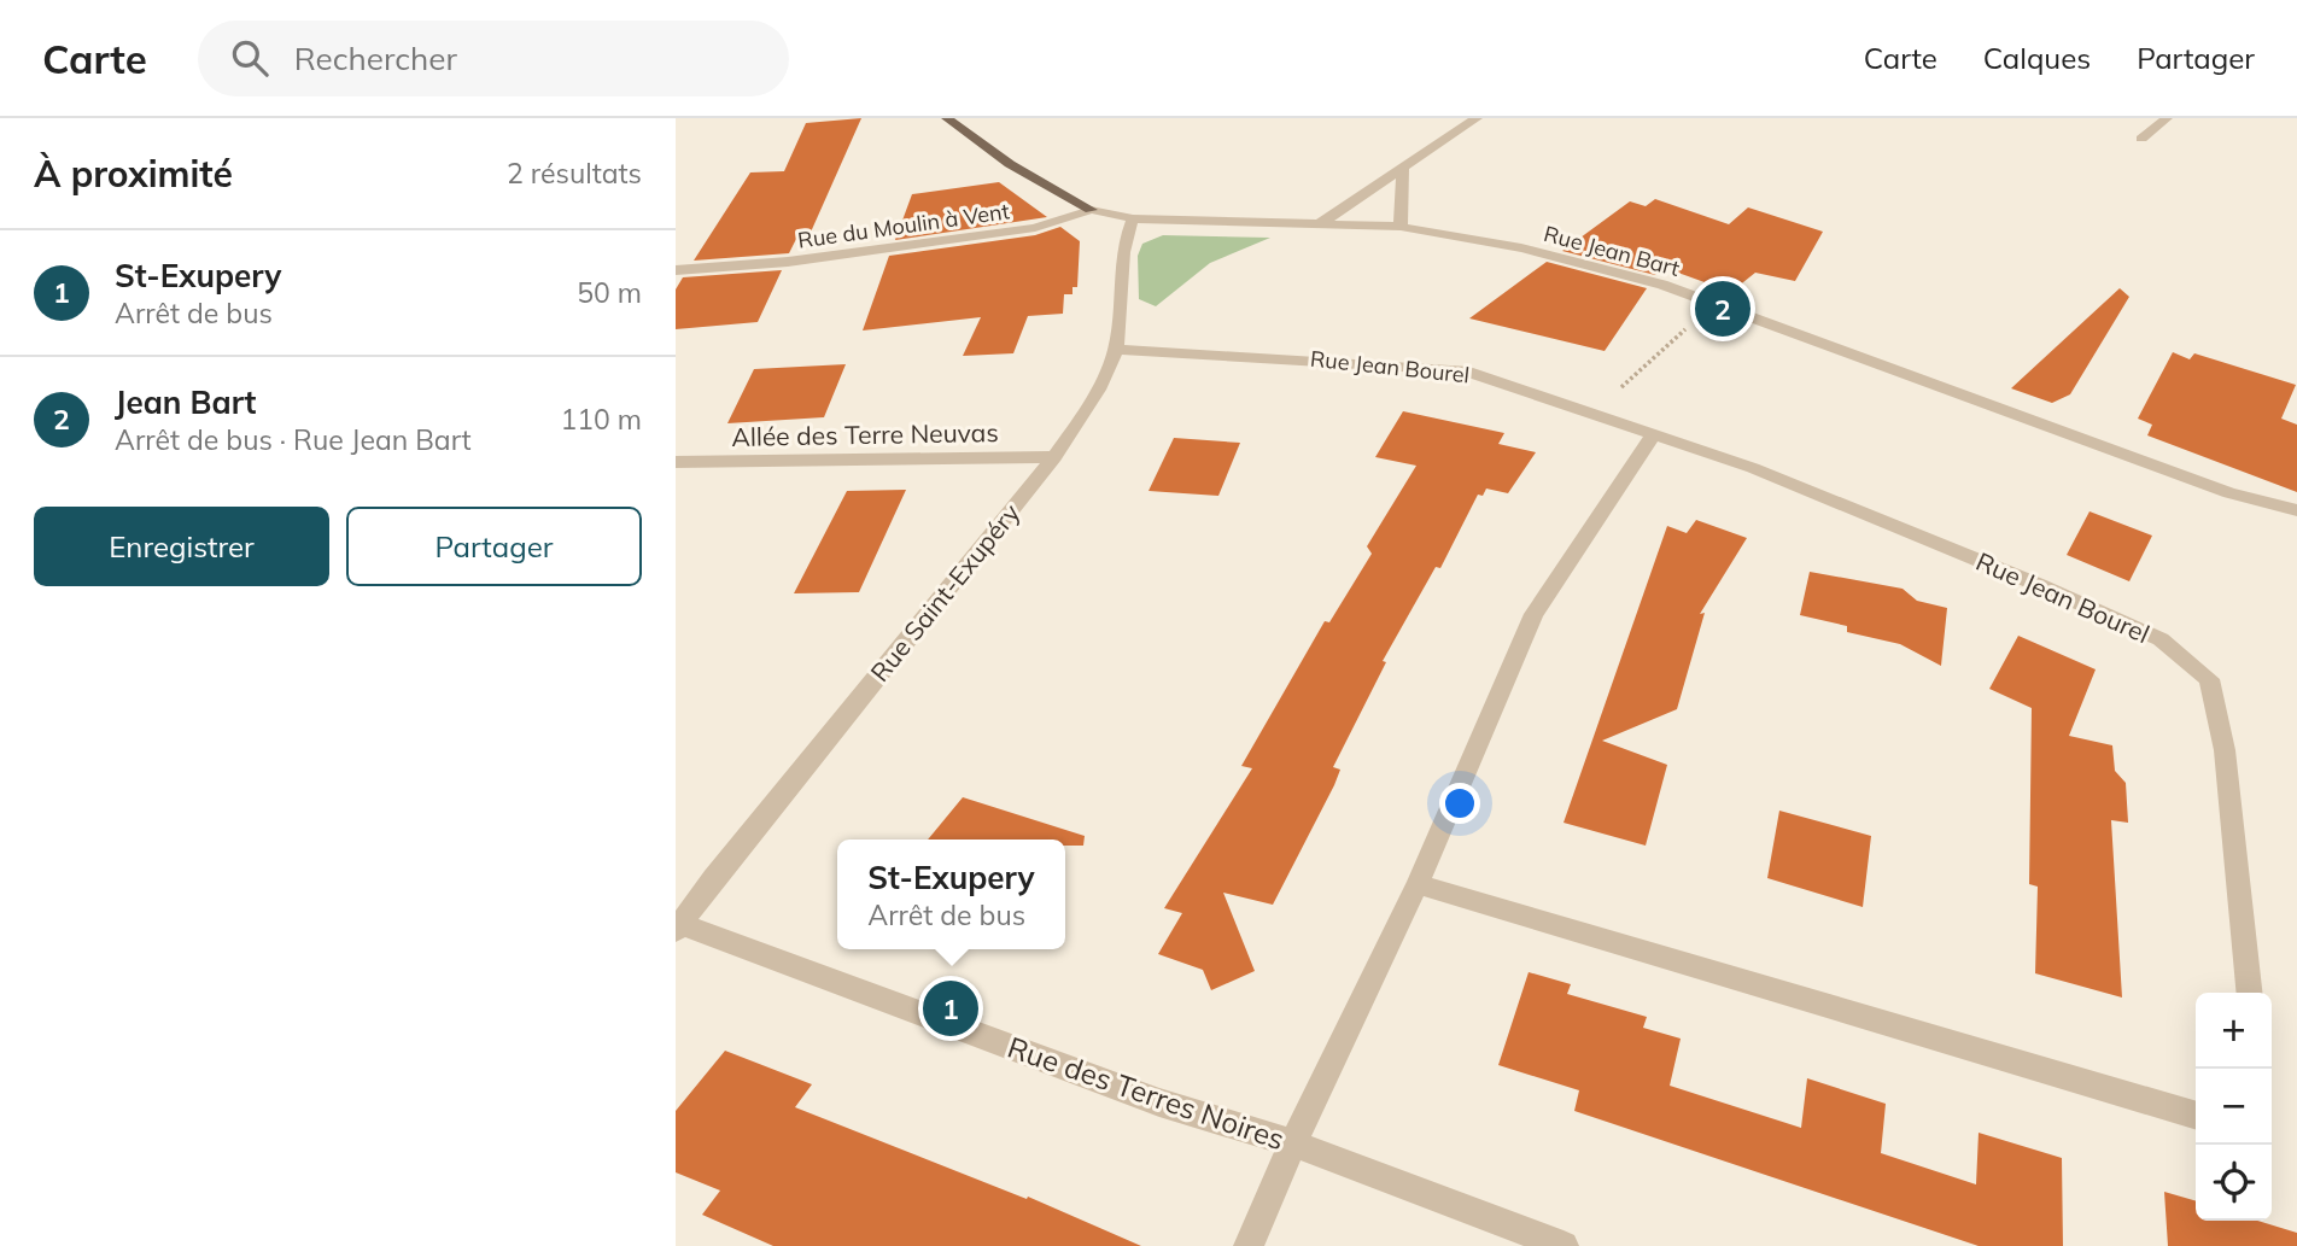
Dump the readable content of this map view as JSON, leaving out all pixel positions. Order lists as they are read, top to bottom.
{
  "streets": {
    "street": [
      "Rue du Moulin à Vent",
      "Rue Jean Bart",
      "Rue Jean Bourel",
      "Allée des Terre Neuvas",
      "Rue Saint-Exupéry",
      "Rue des Terres Noires"
    ]
  },
  "crossings": [
    ["Rue du Moulin à Vent", "Rue Jean Bart"],
    ["Rue du Moulin à Vent", "Rue Saint-Exupéry"],
    ["Rue Jean Bart", "Rue Saint-Exupéry"],
    ["Rue Jean Bourel", "Rue Saint-Exupéry"],
    ["Allée des Terre Neuvas", "Rue Saint-Exupéry"],
    ["Rue Saint-Exupéry", "Rue des Terres Noires"]
  ],
  "page": {
    "header": "Carte",
    "search": "Rechercher",
    "nav": ["Carte", "Calques", "Partager"],
    "heading": ["À proximité", "2 résultats"],
    "list": [
      {
        "mark": "1",
        "name": "St-Exupery",
        "note": "Arrêt de bus",
        "value": "50 m"
      },
      {
        "mark": "2",
        "name": "Jean Bart",
        "note": "Arrêt de bus · Rue Jean Bart",
        "value": "110 m"
      }
    ],
    "pins": ["2", "1"],
    "buttons": ["Enregistrer", "Partager"],
    "popup": ["St-Exupery", "Arrêt de bus"],
    "map_buttons": ["+", "−"]
  }
}
